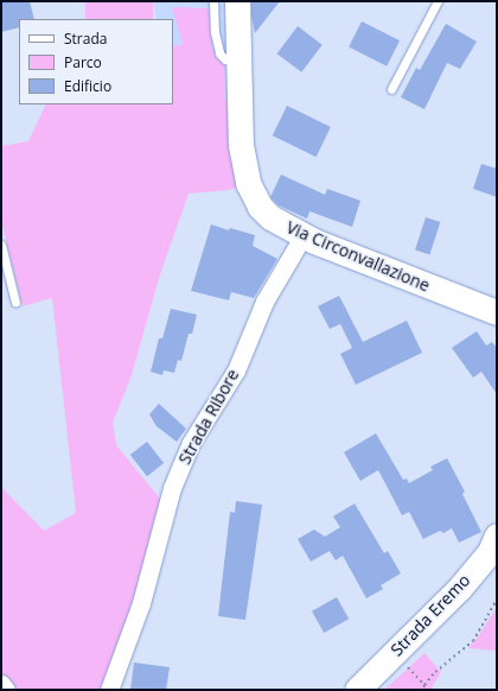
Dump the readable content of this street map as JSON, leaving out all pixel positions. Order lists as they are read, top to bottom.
{
  "streets": {
    "main road": ["Via Circonvallazione", "Strada Eremo"],
    "street": ["Strada Ribore"]
  },
  "crossings": [
    ["Via Circonvallazione", "Strada Ribore"]
  ],
  "legend": ["Strada", "Parco", "Edificio"]
}
